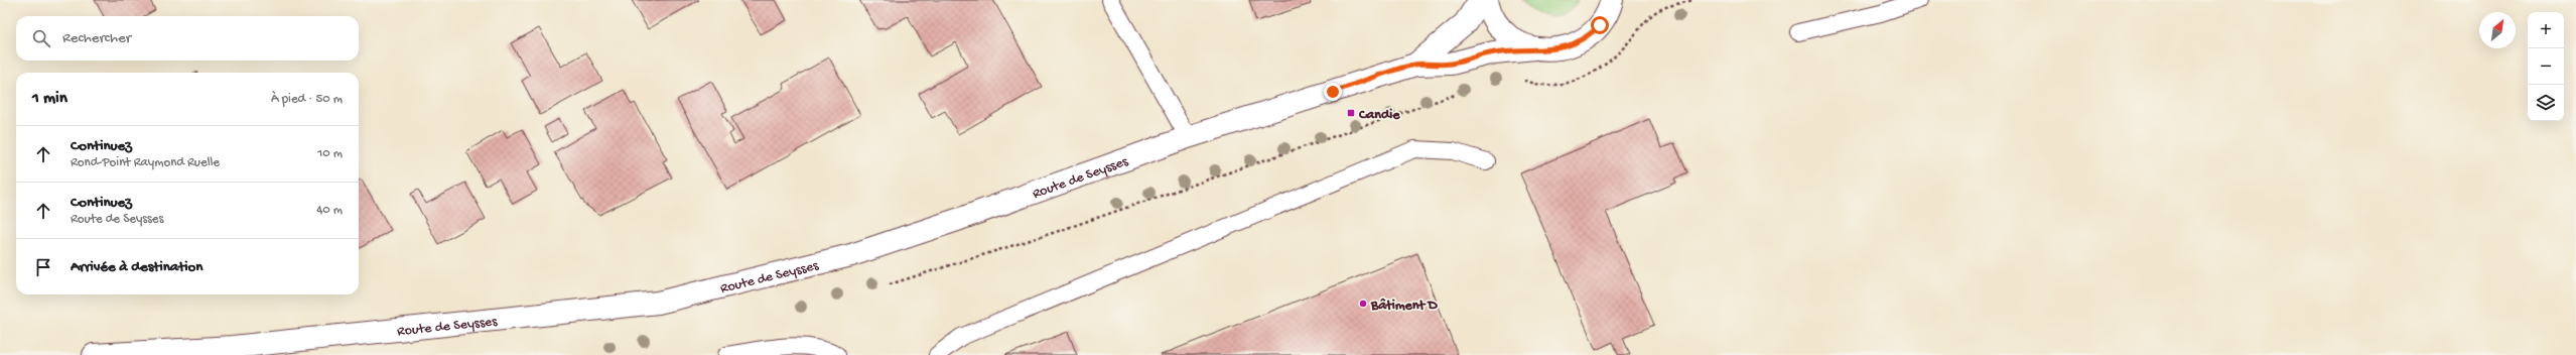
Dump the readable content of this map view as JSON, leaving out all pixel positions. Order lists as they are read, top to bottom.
{
  "streets": {
    "main road": ["Route de Seysses"]
  },
  "places": {
    "transit": ["Candie"],
    "other": ["Bâtiment D"]
  },
  "north": "top right",
  "page": {
    "map_buttons": ["+", "−"],
    "search": "Rechercher",
    "heading": ["1 min", "À pied · 50 m"],
    "list": [
      ["Continuez", "Rond-Point Raymond Ruelle", "10 m"],
      ["Continuez", "Route de Seysses", "40 m"],
      "Arrivée à destination"
    ]
  }
}
